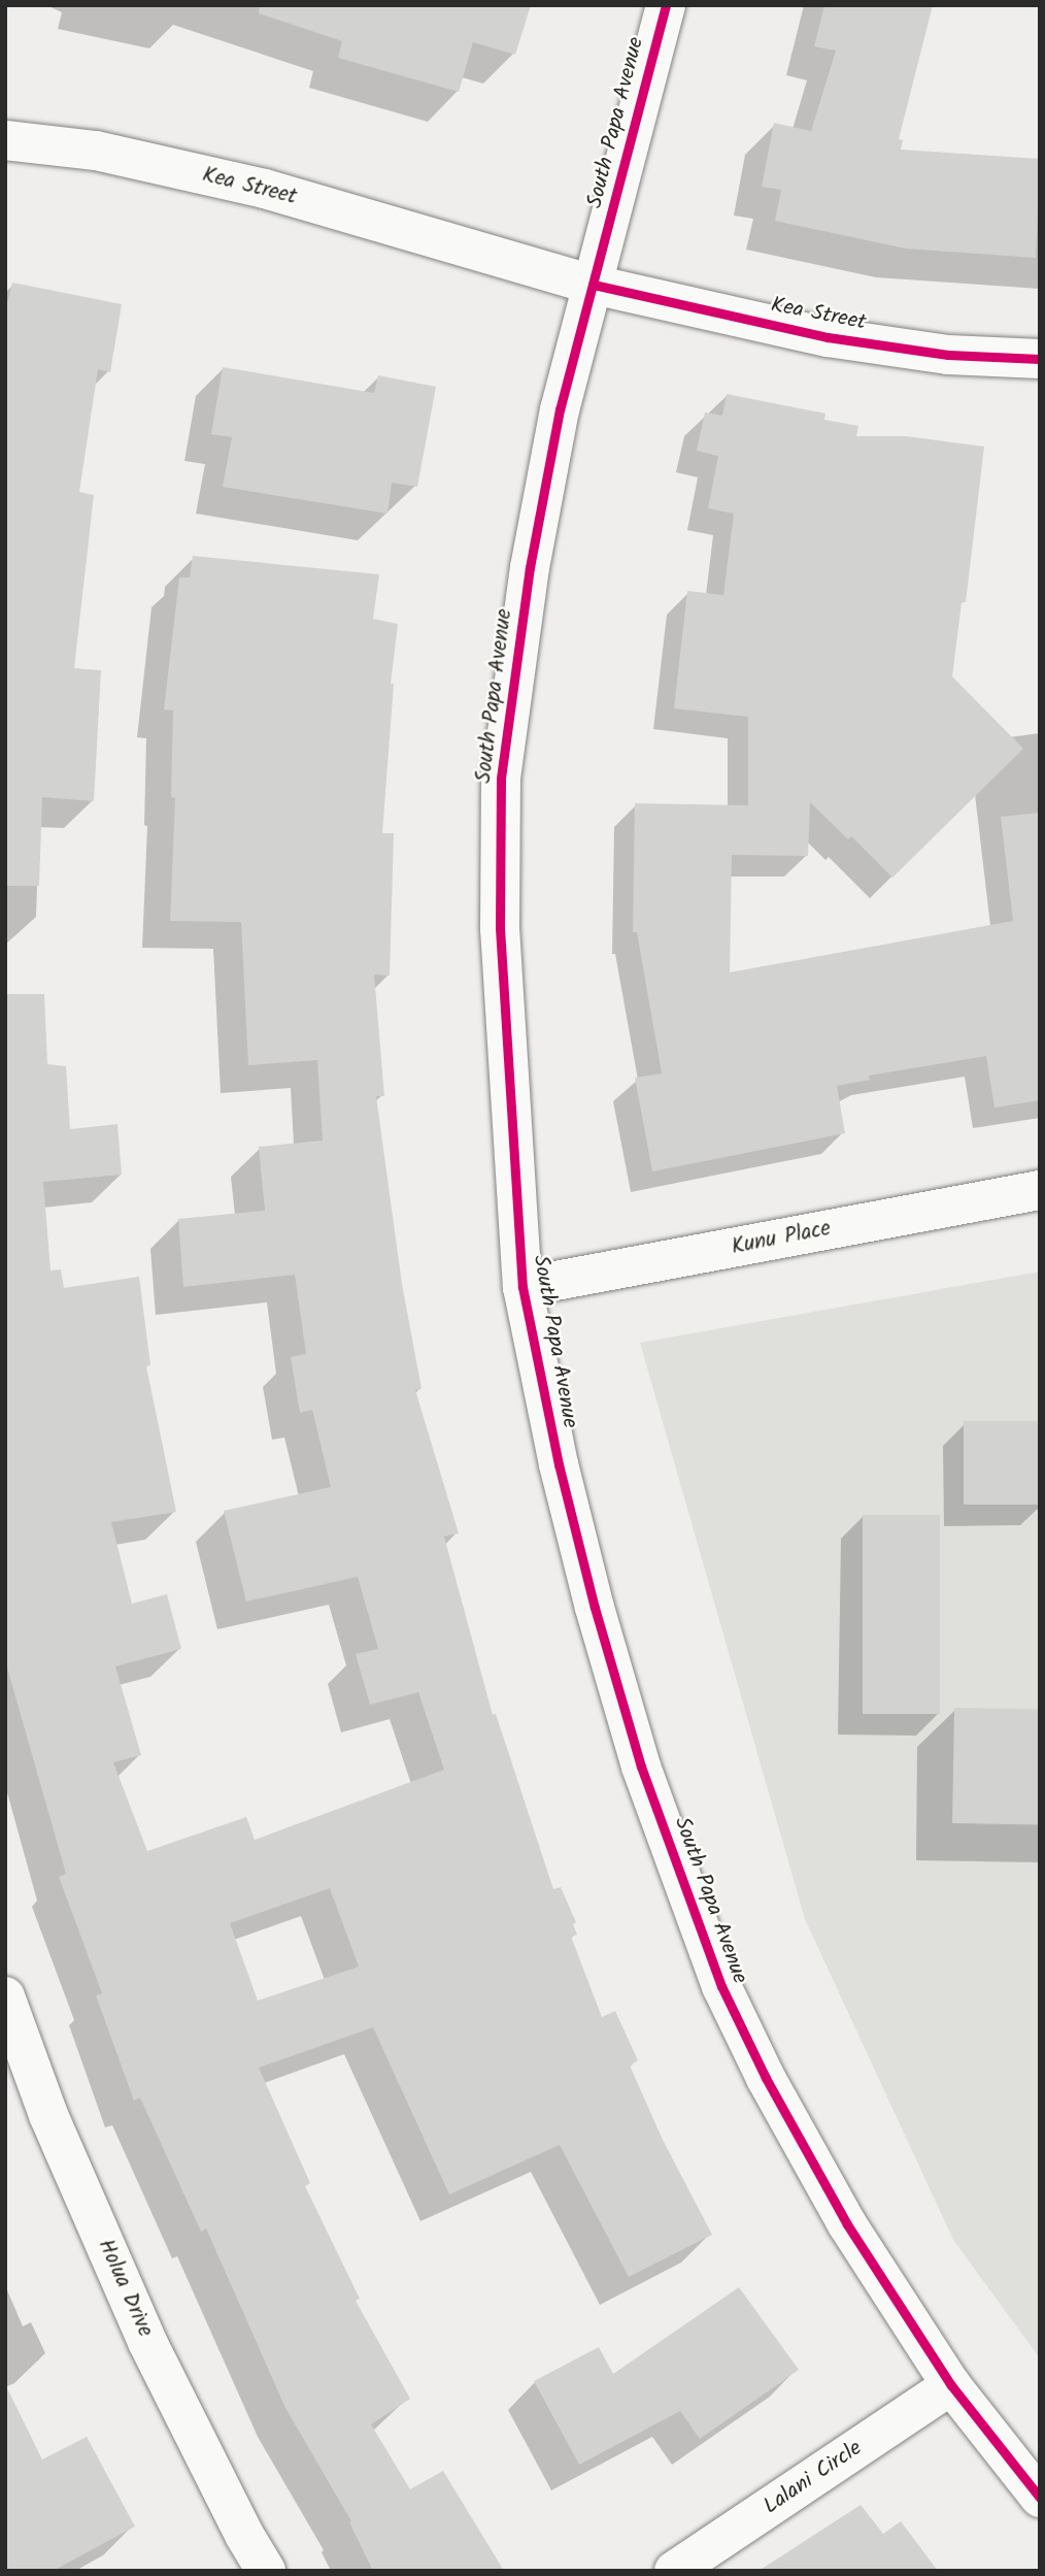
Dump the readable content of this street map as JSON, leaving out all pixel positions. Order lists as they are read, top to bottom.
{
  "streets": {
    "street": [
      "South Papa Avenue",
      "Kea Street",
      "Kunu Place",
      "Holua Drive",
      "Lalani Circle"
    ]
  },
  "crossings": [
    ["South Papa Avenue", "Kea Street"],
    ["South Papa Avenue", "Kunu Place"],
    ["South Papa Avenue", "Lalani Circle"]
  ]
}
